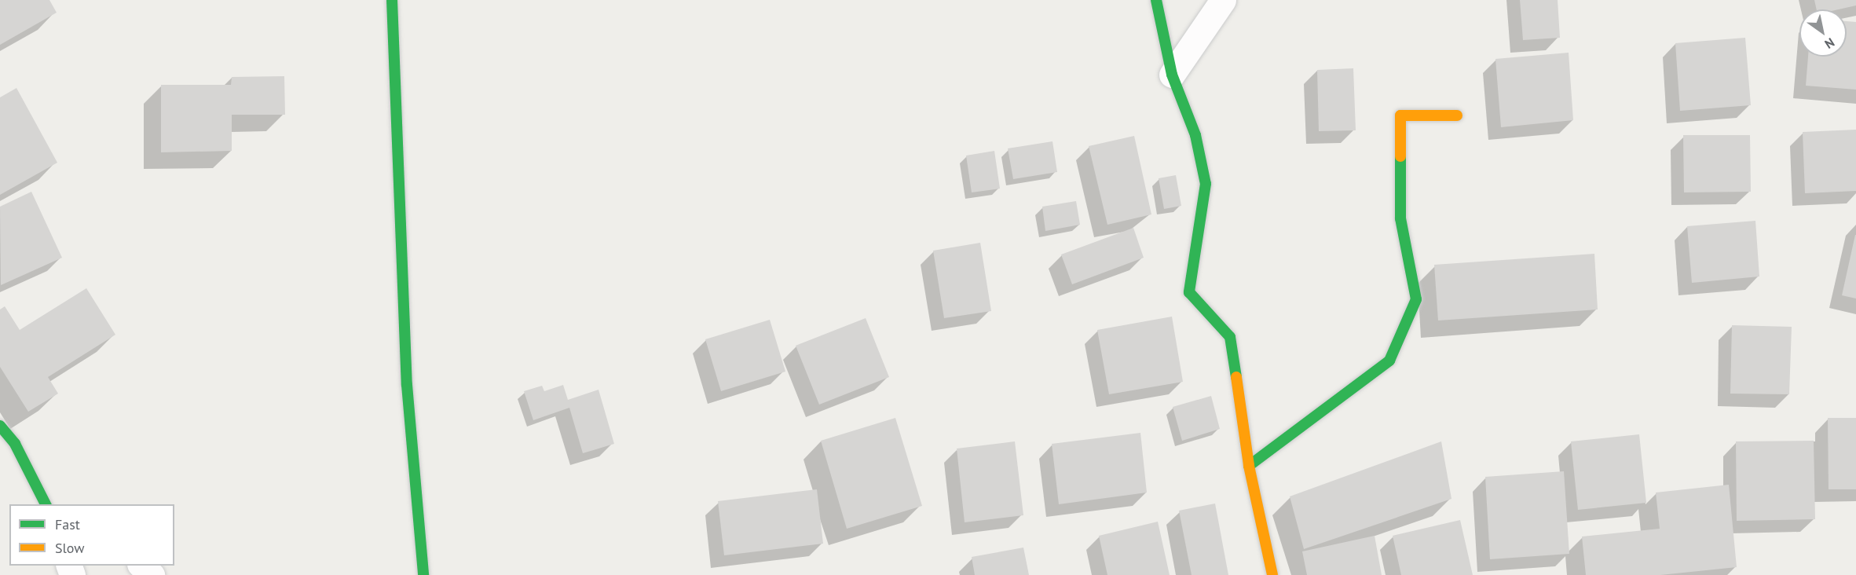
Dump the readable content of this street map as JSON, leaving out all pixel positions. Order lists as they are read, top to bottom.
{
  "legend": ["Fast", "Slow"],
  "north": "bottom right"
}
